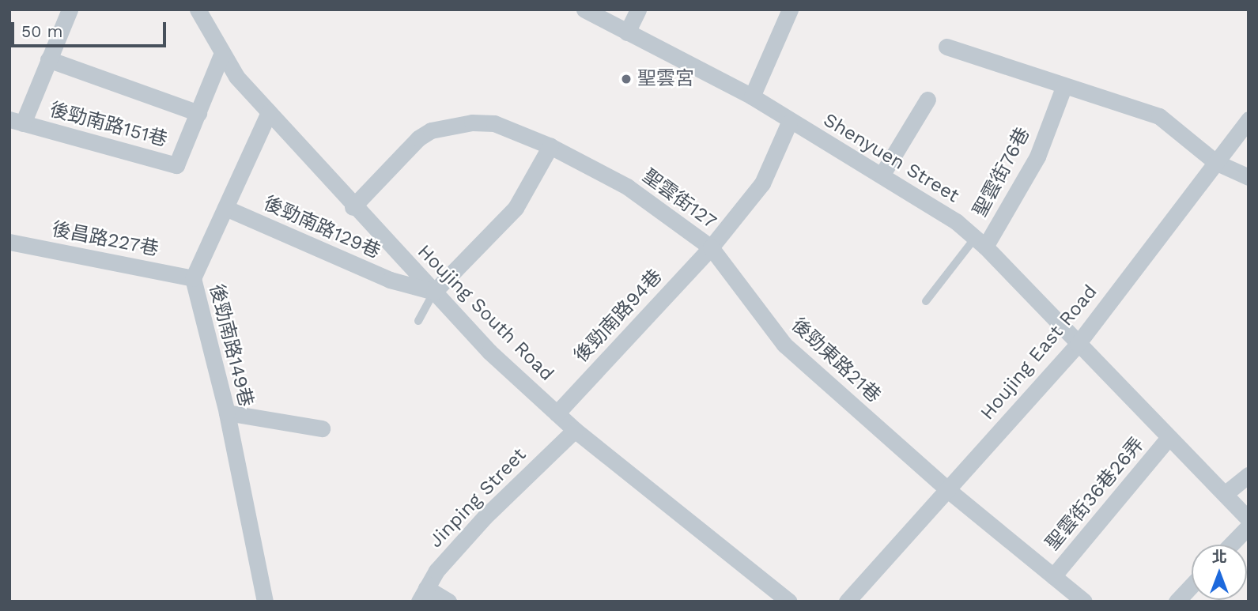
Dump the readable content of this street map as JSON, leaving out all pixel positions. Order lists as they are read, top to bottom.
{
  "streets": {
    "street": [
      "後勁南路151巷",
      "Shenyuen Street",
      "聖雲街76巷",
      "聖雲街127",
      "後勁南路129巷",
      "後昌路227巷",
      "Houjing South Road",
      "後勁南路94巷",
      "後勁南路149巷",
      "Houjing East Road",
      "後勁東路21巷",
      "聖雲街36巷26弄",
      "Jinping Street"
    ]
  },
  "crossings": [
    ["後勁南路151巷", "Houjing South Road"],
    ["Shenyuen Street", "聖雲街76巷"],
    ["Shenyuen Street", "聖雲街127"],
    ["Shenyuen Street", "Houjing East Road"],
    ["Shenyuen Street", "聖雲街36巷26弄"],
    ["聖雲街127", "Houjing South Road"],
    ["聖雲街127", "後勁南路94巷"],
    ["聖雲街127", "後勁東路21巷"],
    ["後勁南路129巷", "Houjing South Road"],
    ["後勁南路129巷", "後勁南路149巷"],
    ["後昌路227巷", "後勁南路149巷"],
    ["Houjing South Road", "後勁南路94巷"],
    ["Houjing South Road", "後勁南路149巷"],
    ["Houjing South Road", "Jinping Street"],
    ["後勁南路94巷", "後勁東路21巷"],
    ["Houjing East Road", "後勁東路21巷"],
    ["後勁東路21巷", "聖雲街36巷26弄"]
  ],
  "places": ["聖雲宮"],
  "scale_bar": "50 m",
  "north": "top"
}
